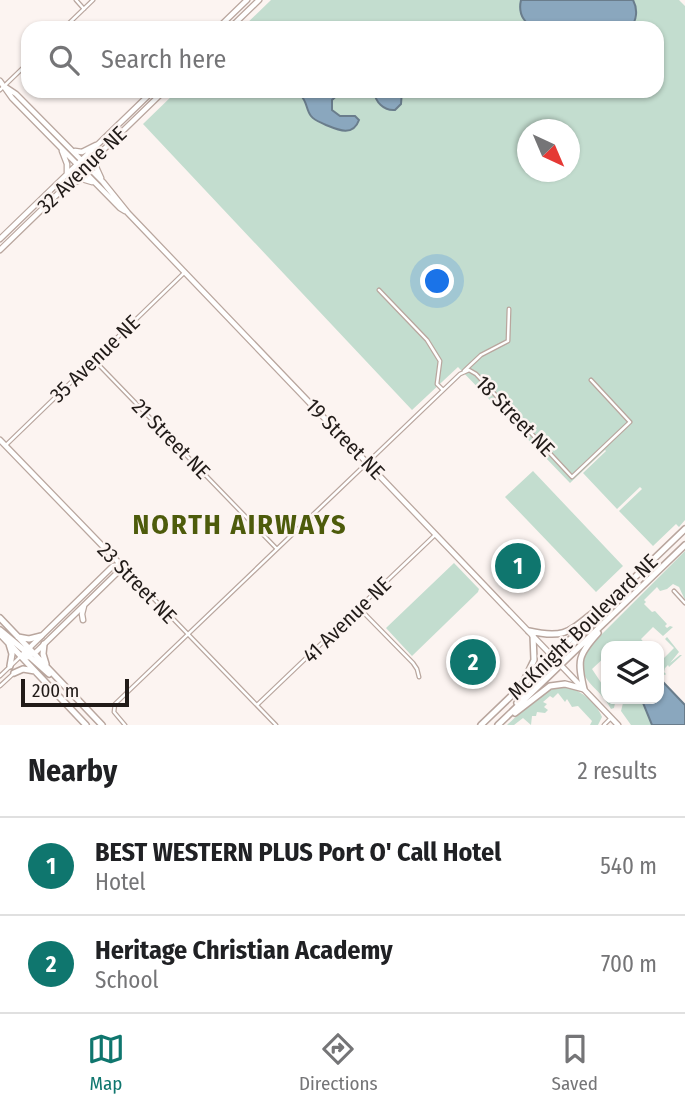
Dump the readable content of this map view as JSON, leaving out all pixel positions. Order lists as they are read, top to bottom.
{
  "streets": {
    "main road": ["McKnight Boulevard NE"],
    "street": [
      "32 Avenue NE",
      "35 Avenue NE",
      "18 Street NE",
      "21 Street NE",
      "19 Street NE",
      "23 Street NE",
      "41 Avenue NE"
    ]
  },
  "crossings": [
    ["32 Avenue NE", "19 Street NE"],
    ["35 Avenue NE", "21 Street NE"],
    ["35 Avenue NE", "19 Street NE"],
    ["35 Avenue NE", "23 Street NE"],
    ["19 Street NE", "41 Avenue NE"],
    ["19 Street NE", "McKnight Boulevard NE"],
    ["23 Street NE", "41 Avenue NE"]
  ],
  "districts": ["NORTH AIRWAYS"],
  "scale_bar": "200 m",
  "north": "bottom right",
  "page": {
    "search": "Search here",
    "pins": ["1", "2"],
    "scale": "200 m",
    "heading": ["Nearby", "2 results"],
    "list": [
      {
        "mark": "1",
        "name": "BEST WESTERN PLUS Port O' Call Hotel",
        "note": "Hotel",
        "value": "540 m"
      },
      {
        "mark": "2",
        "name": "Heritage Christian Academy",
        "note": "School",
        "value": "700 m"
      }
    ],
    "nav": ["Map", "Directions", "Saved"]
  }
}
